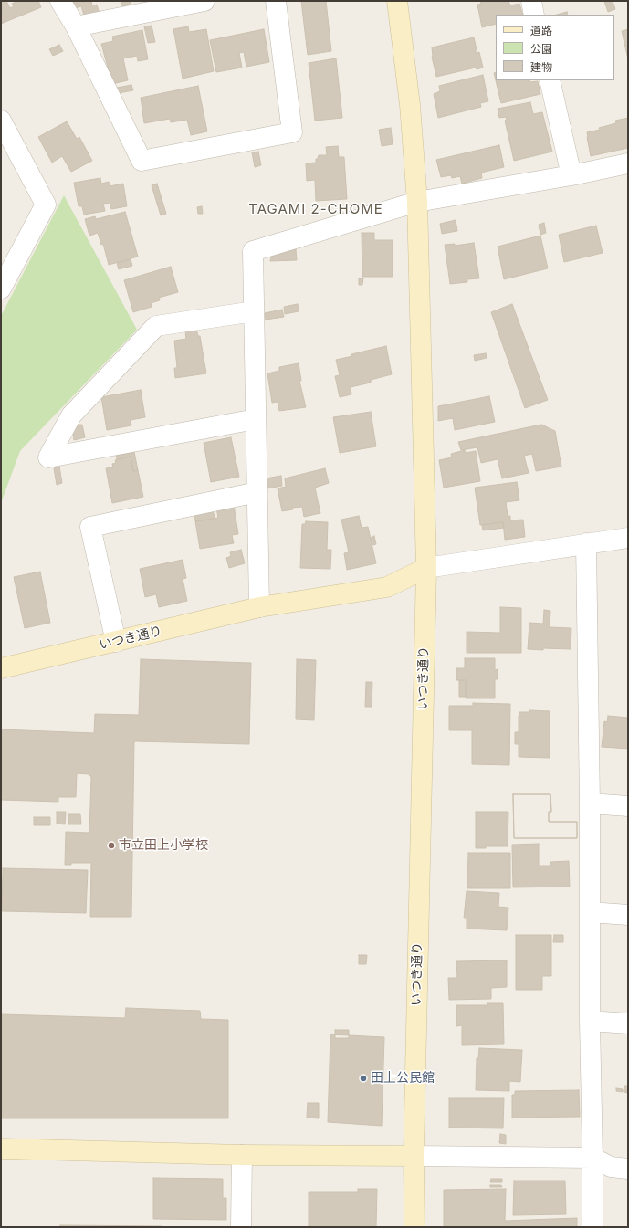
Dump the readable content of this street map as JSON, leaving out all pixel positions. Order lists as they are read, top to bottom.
{
  "streets": {
    "street": ["いつき通り"]
  },
  "districts": ["TAGAMI 2-CHOME"],
  "places": ["市立田上小学校", "田上公民館"],
  "legend": ["道路", "公園", "建物"]
}
